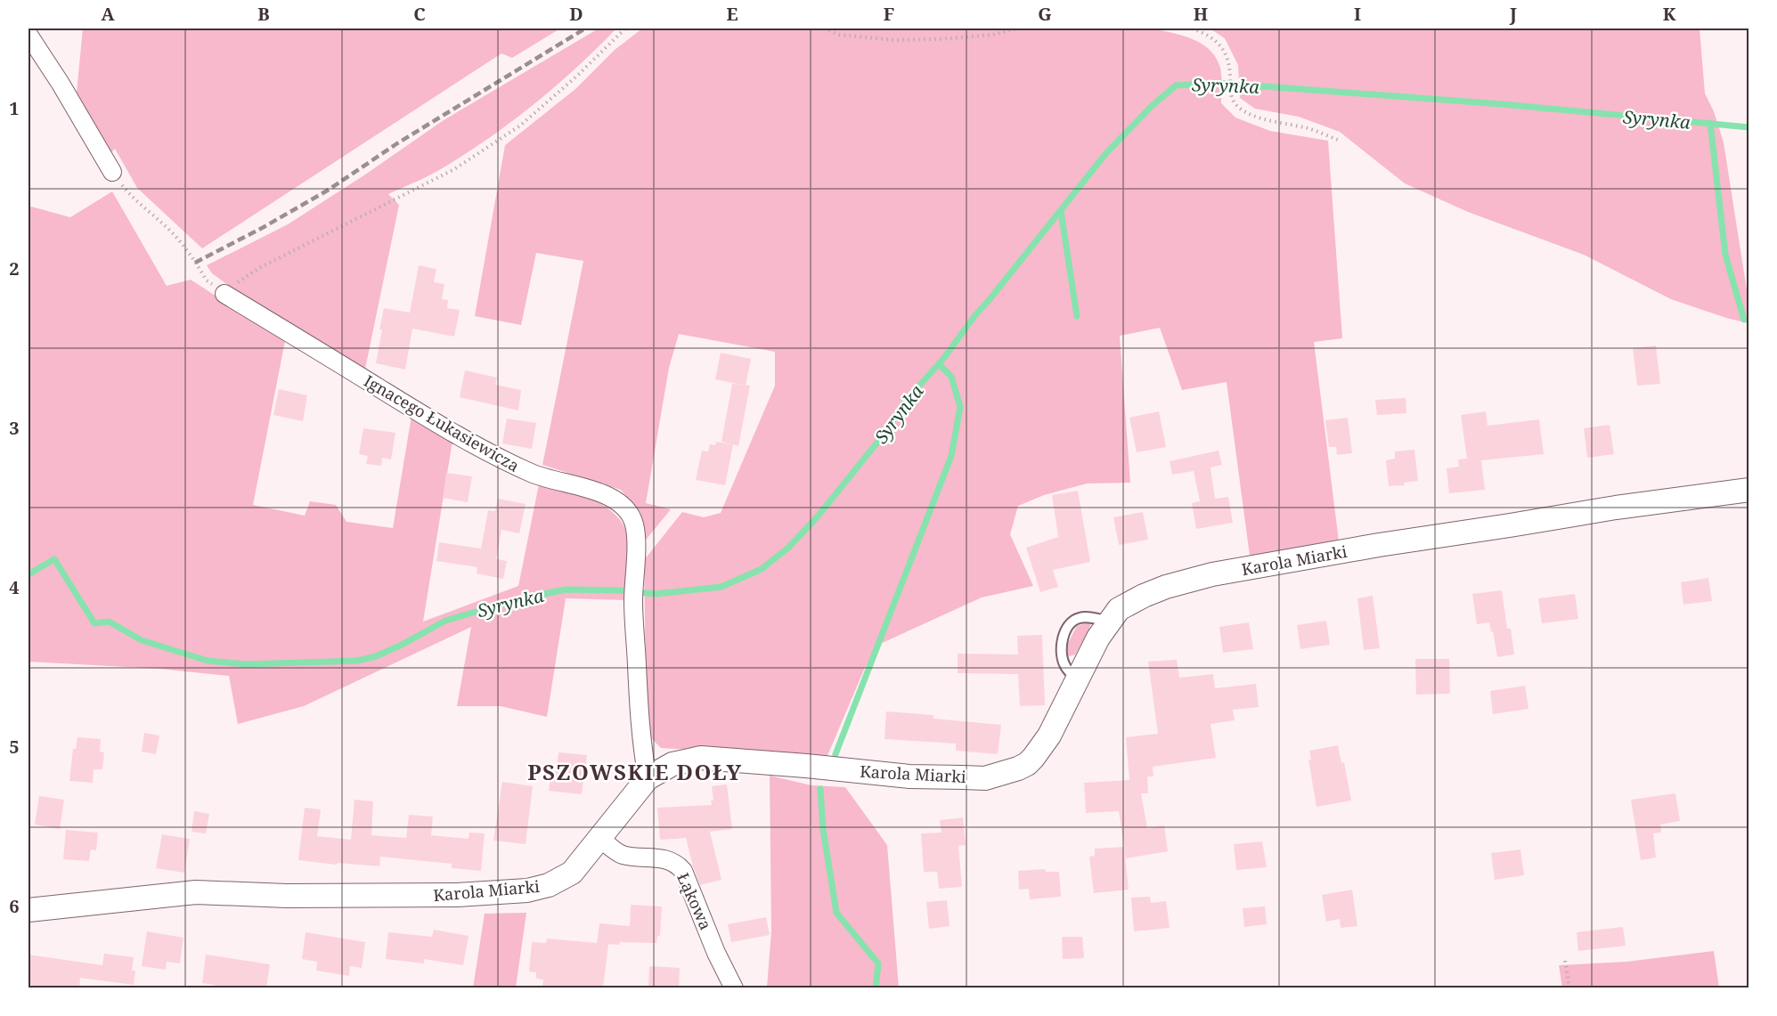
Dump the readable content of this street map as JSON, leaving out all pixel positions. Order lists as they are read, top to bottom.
{
  "streets": {
    "street": ["Ignacego Łukasiewicza", "Karola Miarki", "Łąkowa"]
  },
  "crossings": [
    ["Ignacego Łukasiewicza", "Karola Miarki"],
    ["Karola Miarki", "Łąkowa"]
  ],
  "districts": ["PSZOWSKIE DOŁY"],
  "water": ["Syrynka"],
  "grid": {
    "columns": [
      "A",
      "B",
      "C",
      "D",
      "E",
      "F",
      "G",
      "H",
      "I",
      "J",
      "K"
    ],
    "rows": [
      "1",
      "2",
      "3",
      "4",
      "5",
      "6"
    ]
  }
}
